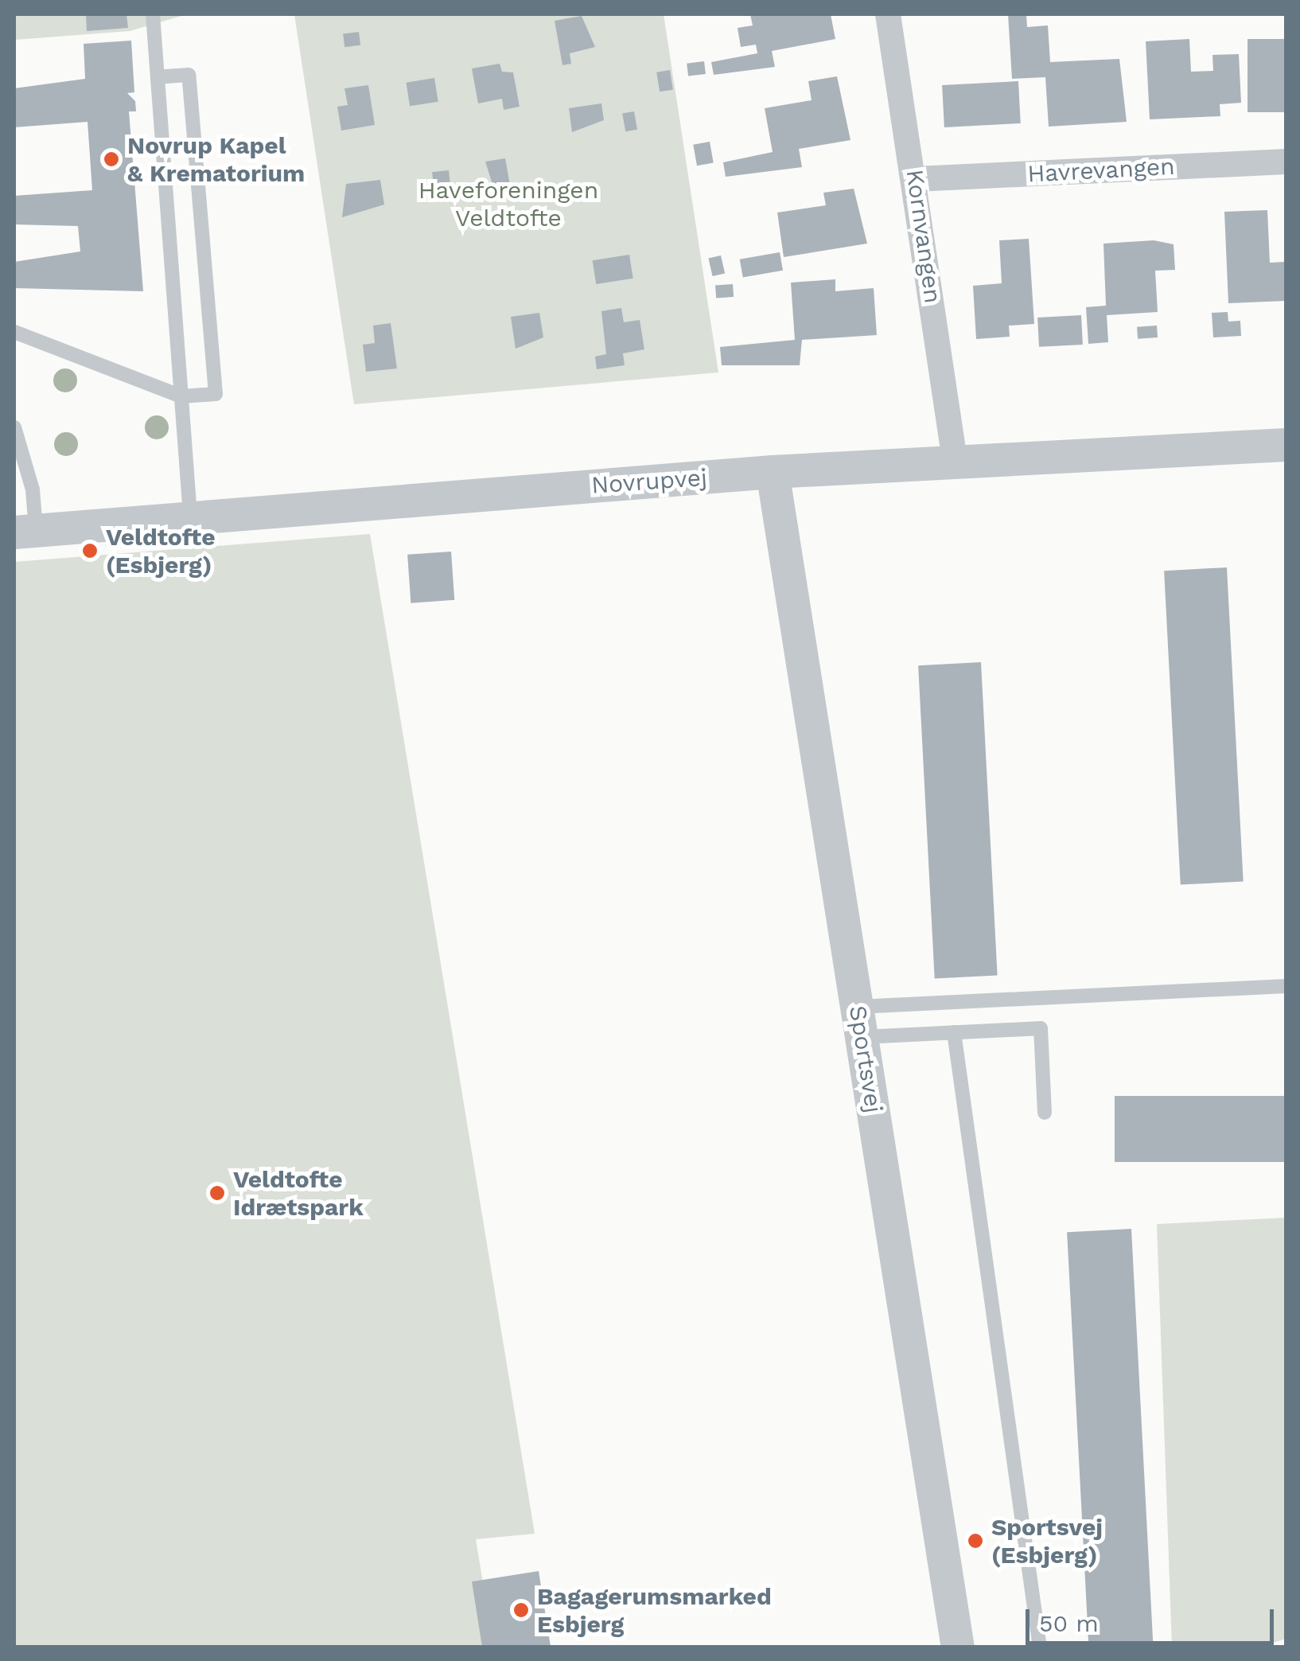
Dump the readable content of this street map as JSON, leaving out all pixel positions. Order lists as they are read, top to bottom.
{
  "streets": {
    "street": [
      "Havrevangen",
      "Kornvangen",
      "Novrupvej",
      "Sportsvej"
    ]
  },
  "crossings": [
    ["Havrevangen", "Kornvangen"],
    ["Kornvangen", "Novrupvej"],
    ["Novrupvej", "Sportsvej"]
  ],
  "parks": ["Haveforeningen Veldtofte"],
  "places": [
    "Novrup Kapel & Krematorium",
    "Veldtofte (Esbjerg)",
    "Veldtofte Idrætspark",
    "Sportsvej (Esbjerg)",
    "Bagagerumsmarked Esbjerg"
  ],
  "scale_bar": "50 m"
}
